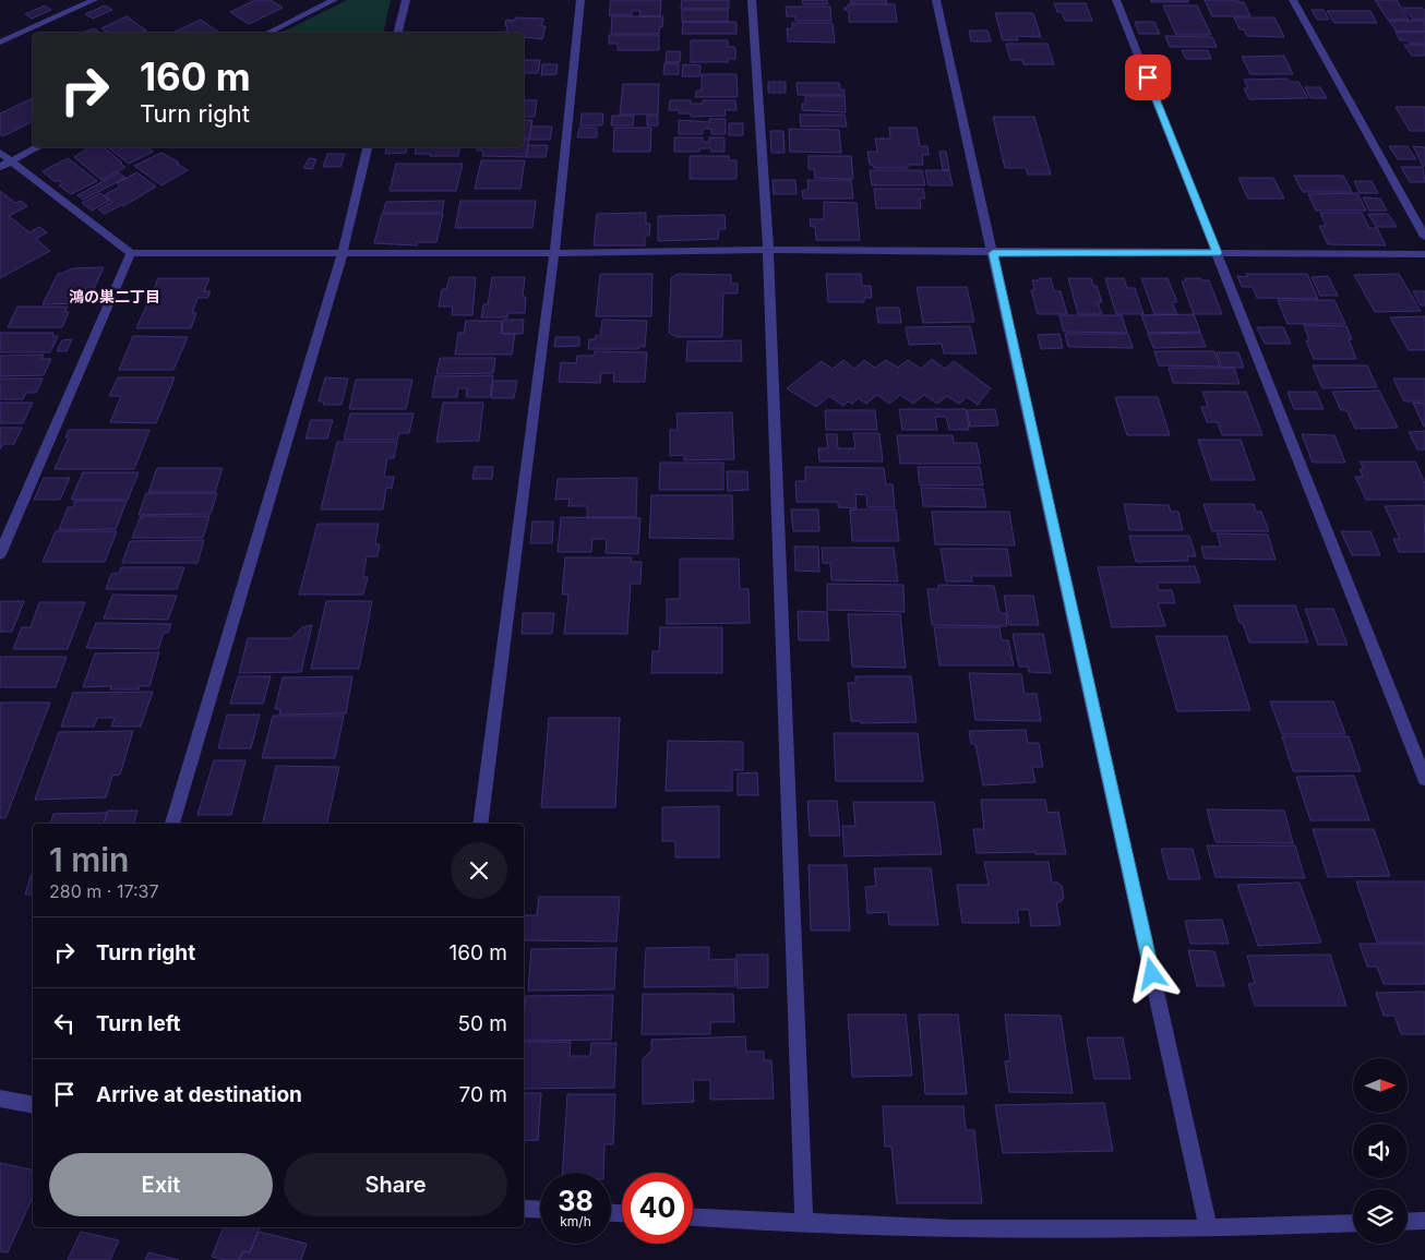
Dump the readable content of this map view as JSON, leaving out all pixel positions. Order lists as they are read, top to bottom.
{
  "districts": ["鴻の巣二丁目"],
  "north": "right",
  "page": {
    "turn": ["160 m", "Turn right"],
    "heading": ["1 min", "280 m · 17:37"],
    "list": [
      {
        "name": "Turn right",
        "value": "160 m"
      },
      {
        "name": "Turn left",
        "value": "50 m"
      },
      {
        "name": "Arrive at destination",
        "value": "70 m"
      }
    ],
    "buttons": ["Exit", "Share"],
    "speed": "38 km/h",
    "limit": "40"
  }
}
